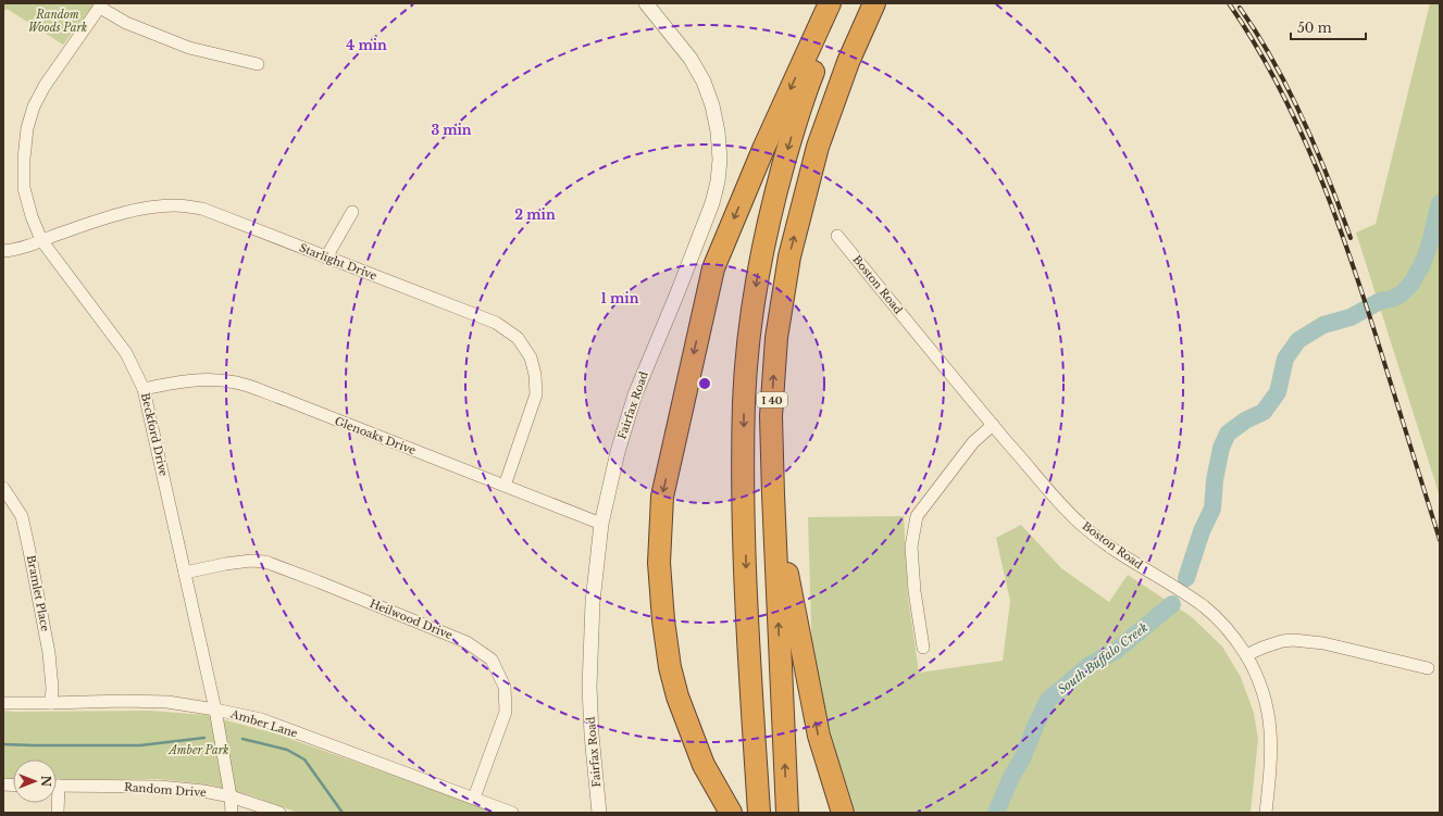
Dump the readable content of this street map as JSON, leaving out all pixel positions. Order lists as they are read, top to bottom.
{
  "streets": {
    "highway": ["I 40"],
    "street": [
      "Starlight Drive",
      "Boston Road",
      "Fairfax Road",
      "Beckford Drive",
      "Glenoaks Drive",
      "Bramlet Place",
      "Heilwood Drive",
      "Amber Lane",
      "Random Drive"
    ]
  },
  "crossings": [
    ["Starlight Drive", "Beckford Drive"],
    ["Starlight Drive", "Glenoaks Drive"],
    ["Fairfax Road", "Glenoaks Drive"],
    ["Beckford Drive", "Glenoaks Drive"],
    ["Beckford Drive", "Heilwood Drive"],
    ["Beckford Drive", "Amber Lane"],
    ["Beckford Drive", "Random Drive"],
    ["Bramlet Place", "Amber Lane"],
    ["Heilwood Drive", "Amber Lane"]
  ],
  "water": ["South Buffalo Creek"],
  "parks": ["Random Woods Park", "Amber Park"],
  "scale_bar": "50 m",
  "north": "right",
  "rings": [
    "4 min",
    "3 min",
    "2 min",
    "1 min"
  ]
}
